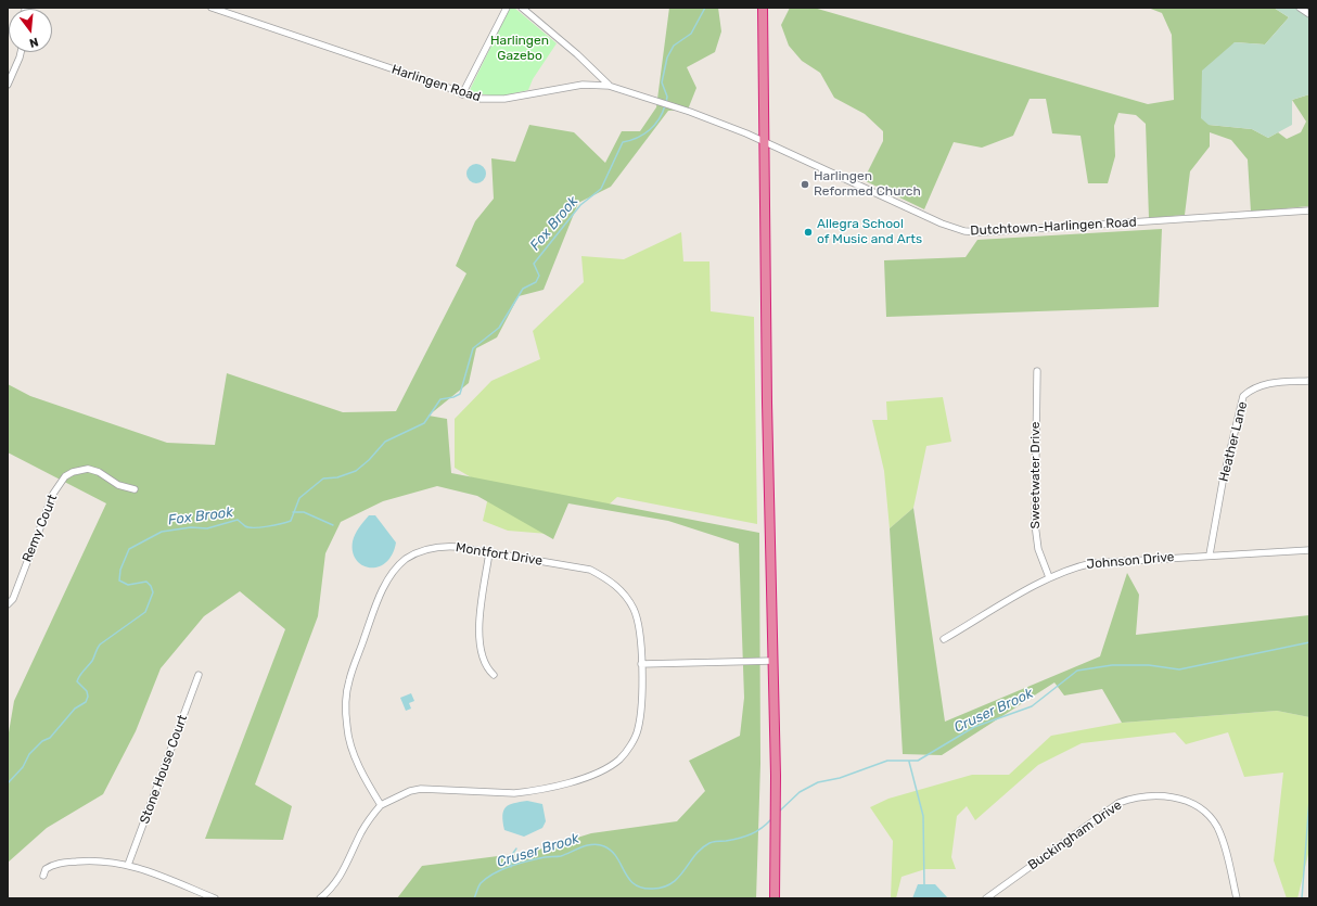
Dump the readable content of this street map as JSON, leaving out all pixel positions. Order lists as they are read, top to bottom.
{
  "streets": {
    "street": [
      "Harlingen Road",
      "Dutchtown-Harlingen Road",
      "Heather Lane",
      "Sweetwater Drive",
      "Remy Court",
      "Montfort Drive",
      "Johnson Drive",
      "Stone House Court",
      "Buckingham Drive"
    ]
  },
  "crossings": [
    ["Harlingen Road", "Dutchtown-Harlingen Road"],
    ["Heather Lane", "Johnson Drive"],
    ["Sweetwater Drive", "Johnson Drive"]
  ],
  "water": ["Fox Brook", "Cruser Brook"],
  "parks": ["Harlingen Gazebo"],
  "places": ["Harlingen Reformed Church", "Allegra School of Music and Arts"],
  "north": "bottom"
}
